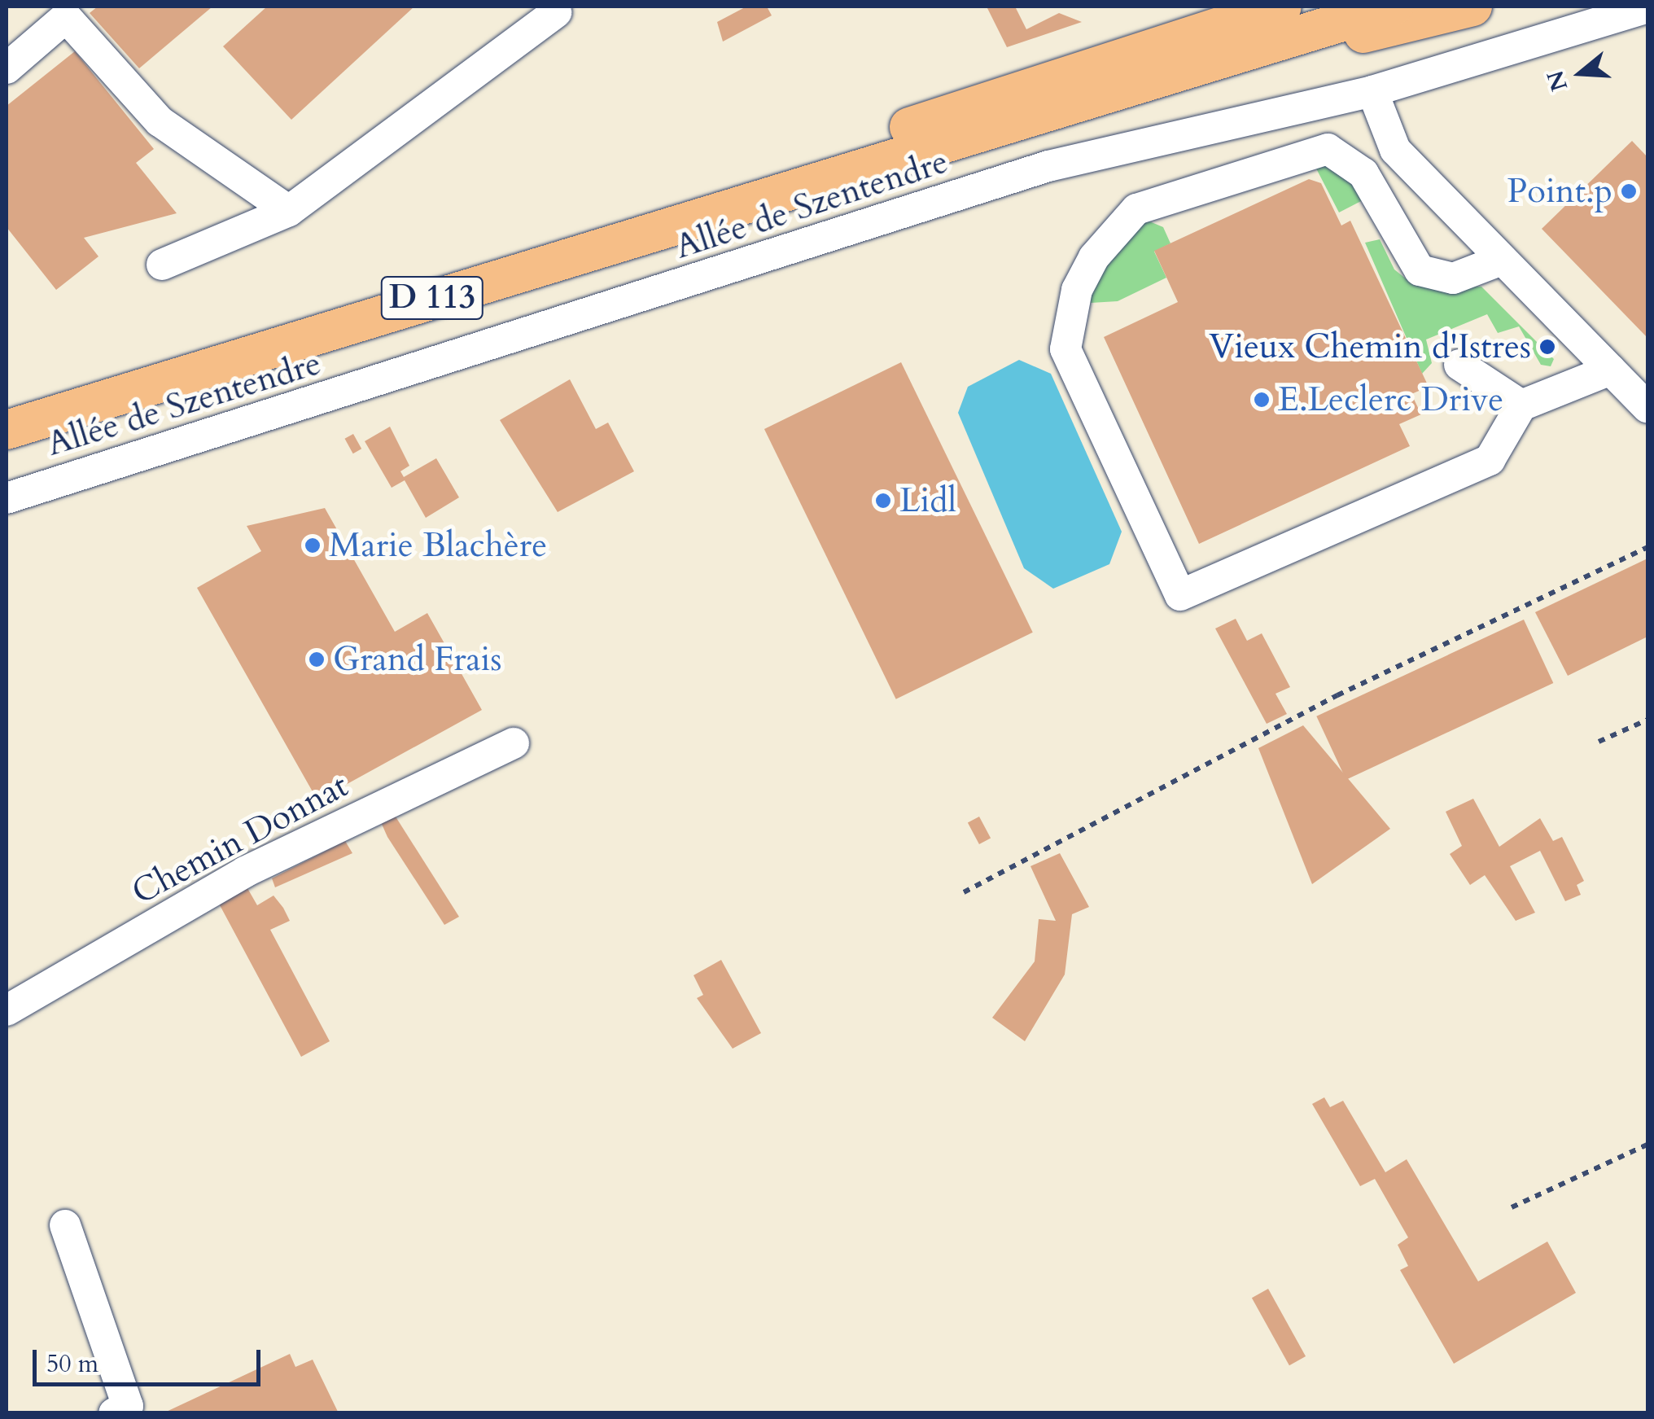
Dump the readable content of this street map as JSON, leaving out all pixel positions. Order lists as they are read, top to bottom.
{
  "streets": {
    "main road": ["D 113"],
    "street": ["Allée de Szentendre", "Chemin Donnat"]
  },
  "places": [
    "Point.p",
    "Vieux Chemin d'Istres",
    "E.Leclerc Drive",
    "Lidl",
    "Marie Blachère",
    "Grand Frais"
  ],
  "scale_bar": "50 m",
  "north": "left"
}
